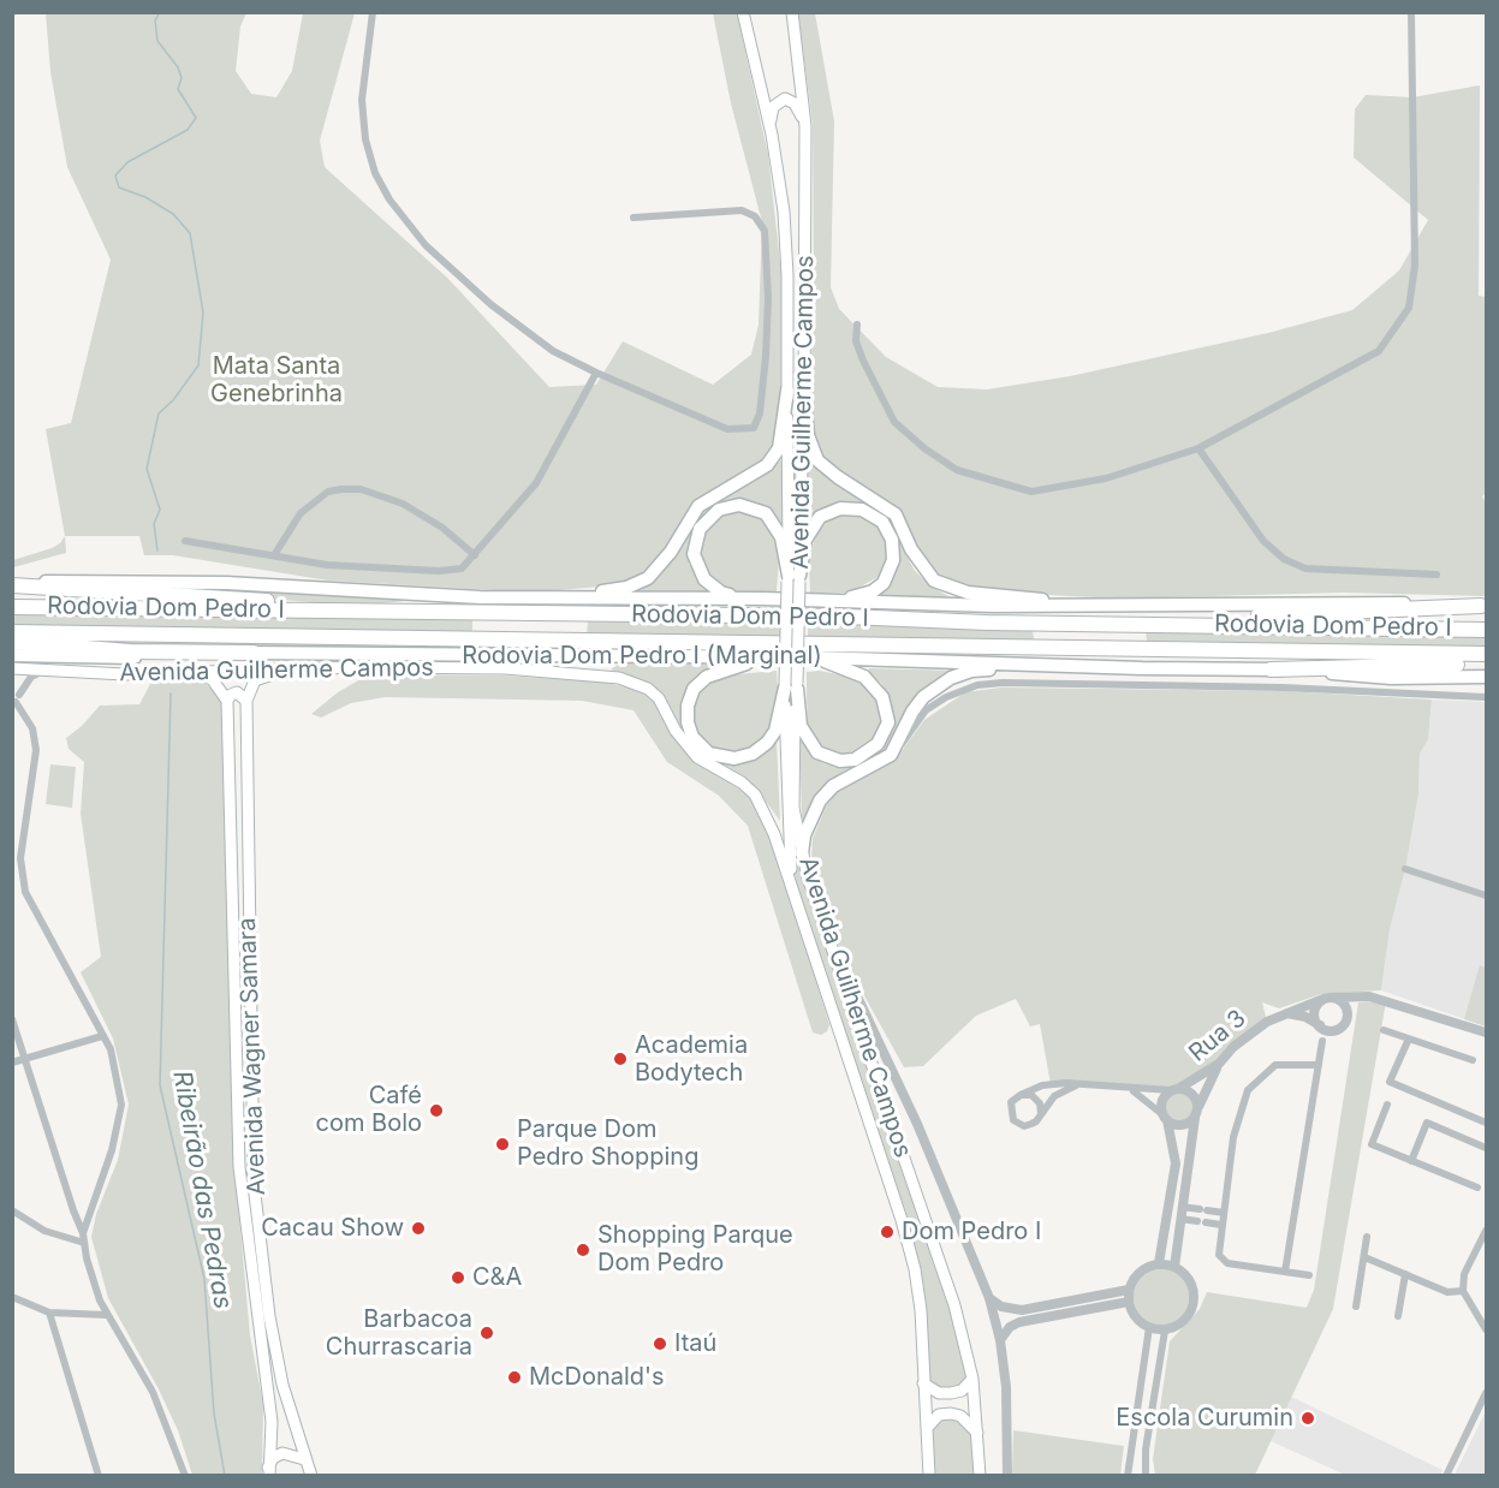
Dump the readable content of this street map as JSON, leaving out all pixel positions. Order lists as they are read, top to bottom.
{
  "streets": {
    "highway": ["Rodovia Dom Pedro I", "Rodovia Dom Pedro I (Marginal)"],
    "main road": ["Avenida Guilherme Campos", "Avenida Wagner Samara"],
    "street": ["Rua 3"]
  },
  "water": ["Ribeirão das Pedras"],
  "parks": ["Mata Santa Genebrinha"],
  "places": [
    "Academia Bodytech",
    "Café com Bolo",
    "Parque Dom Pedro Shopping",
    "Cacau Show",
    "Dom Pedro I",
    "Shopping Parque Dom Pedro",
    "C&A",
    "Barbacoa Churrascaria",
    "Itaú",
    "McDonald's",
    "Escola Curumin"
  ]
}
